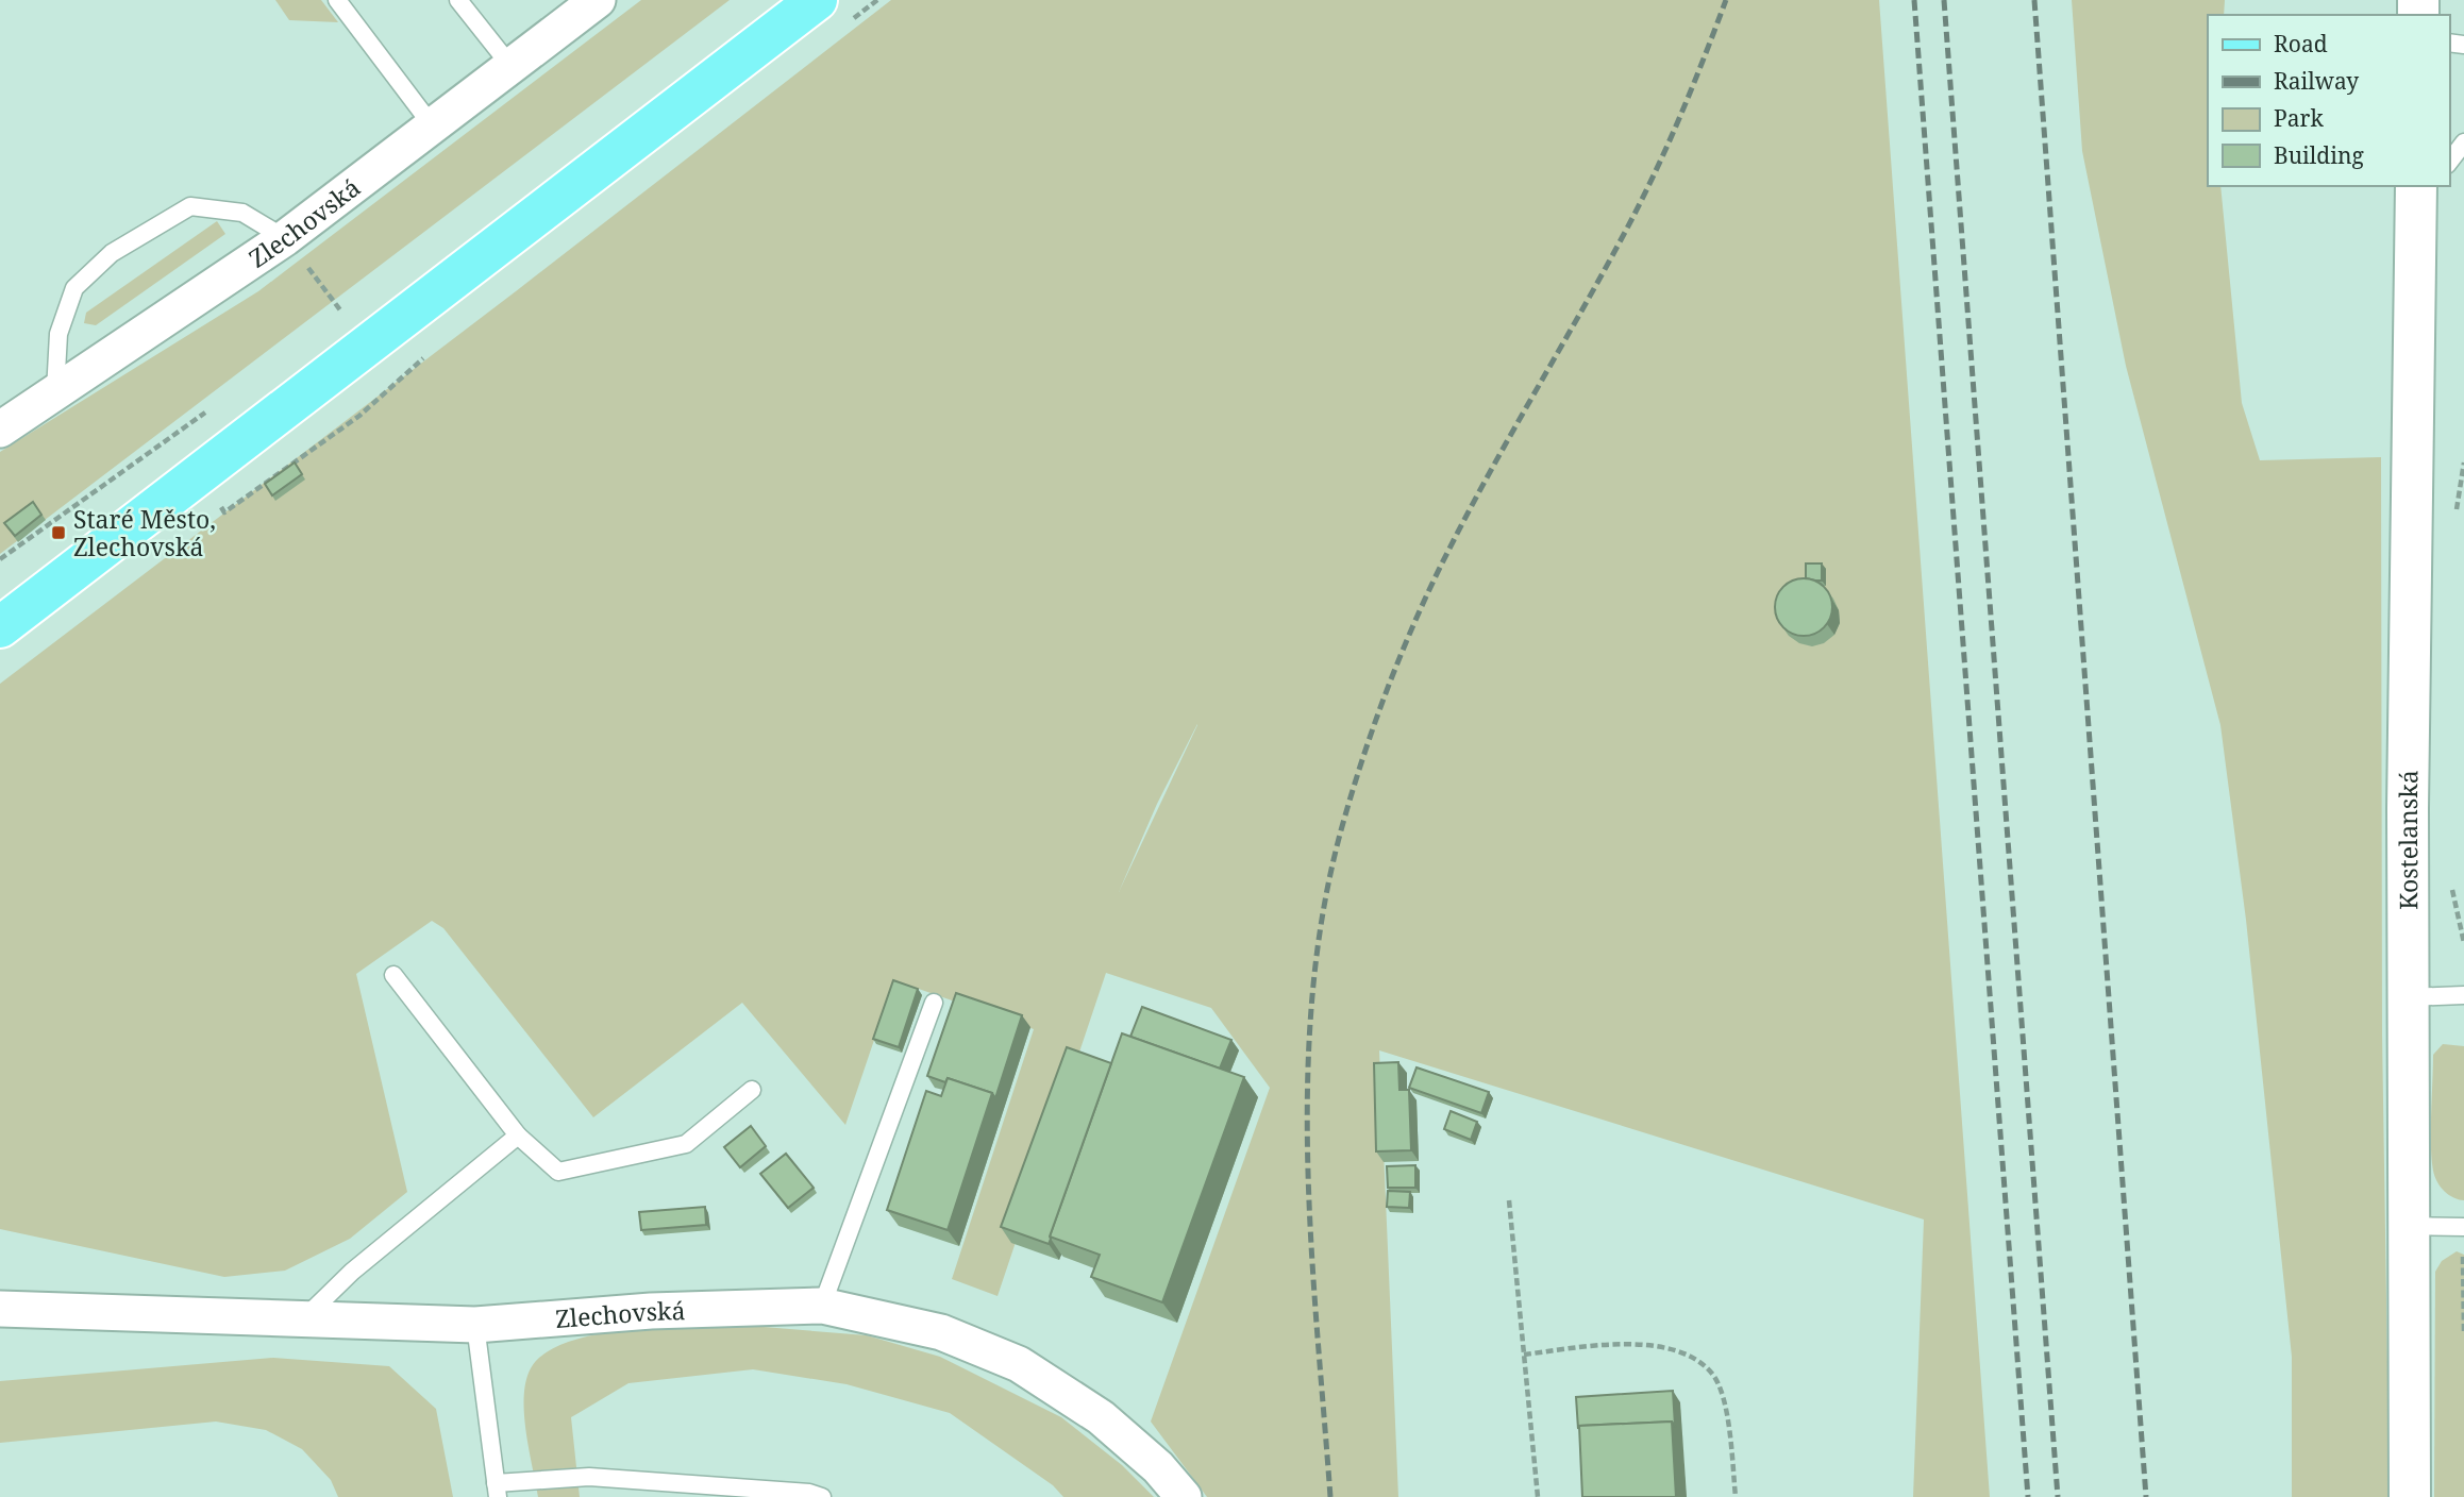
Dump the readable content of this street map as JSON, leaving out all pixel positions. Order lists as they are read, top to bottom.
{
  "streets": {
    "main road": ["Kostelanská"],
    "street": ["Zlechovská"]
  },
  "places": {
    "transit": ["Staré Město, Zlechovská"]
  },
  "legend": [
    "Road",
    "Railway",
    "Park",
    "Building"
  ]
}
